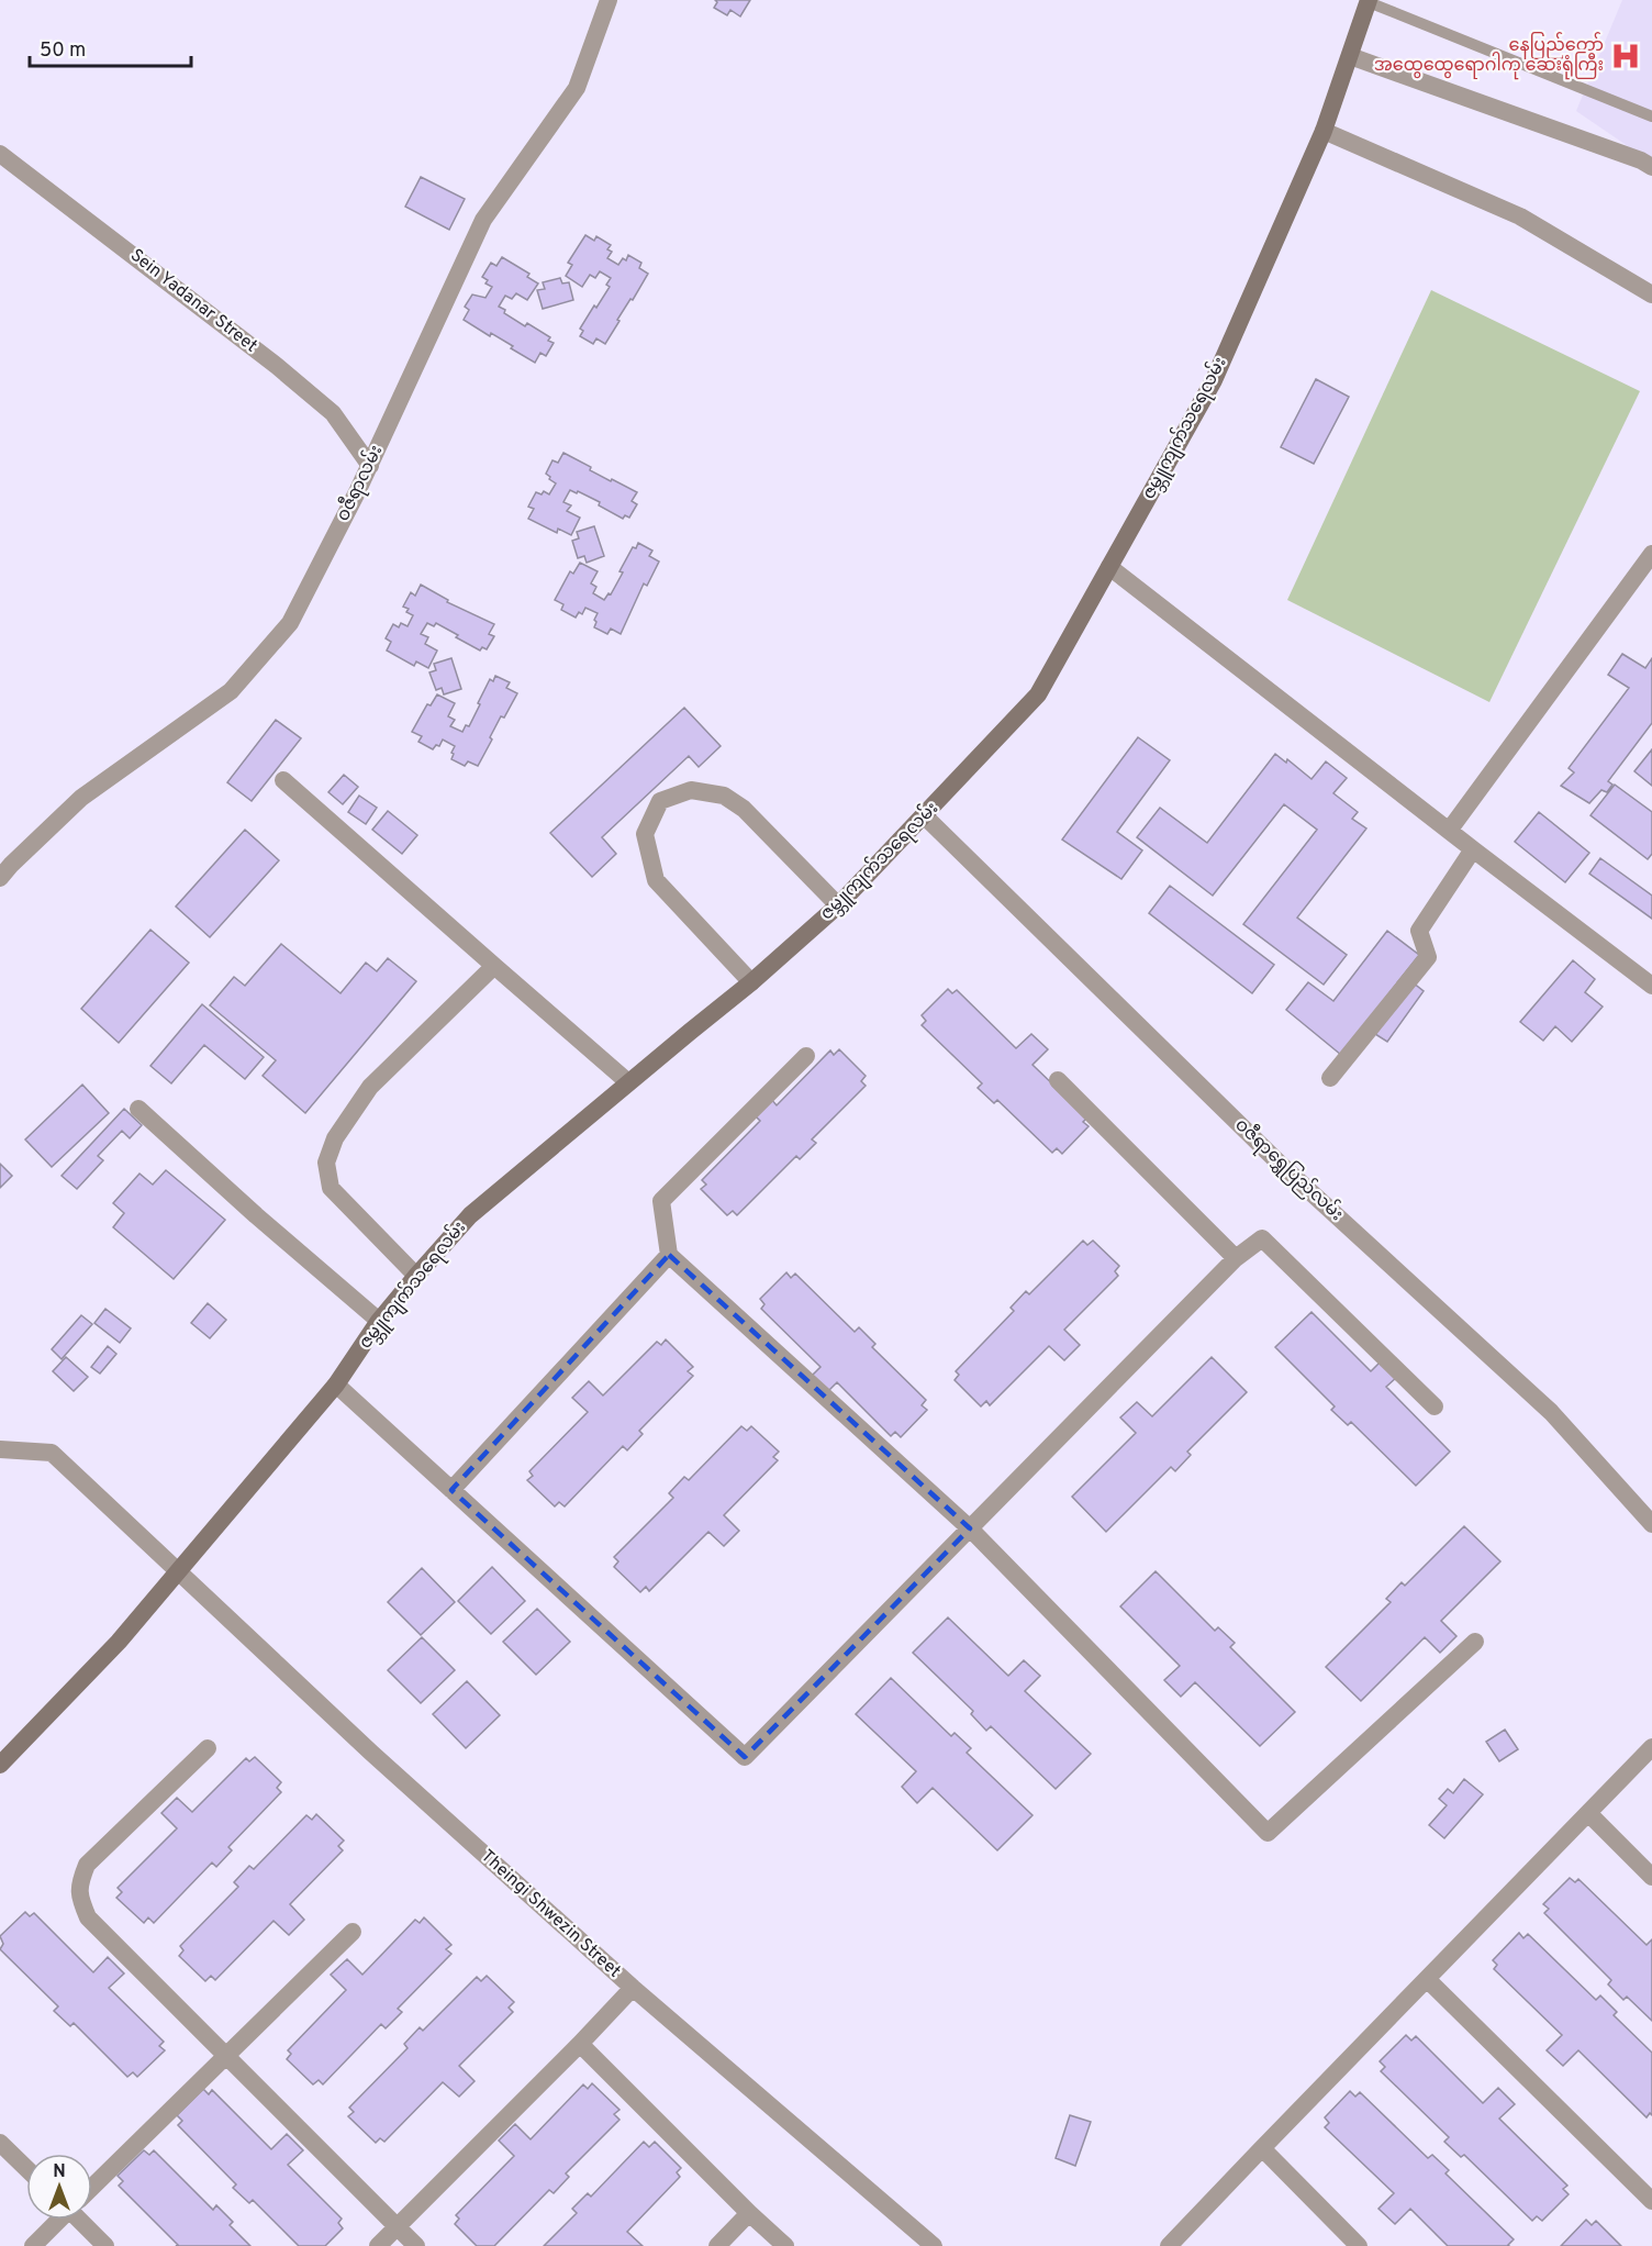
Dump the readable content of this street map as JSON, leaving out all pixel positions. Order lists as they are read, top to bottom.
{
  "streets": {
    "main road": ["ဇမ္ဘူကျက်သရေလမ်း"],
    "street": [
      "Sein Yadanar Street",
      "ဝဇီရာလမ်း",
      "ဝဇီရာရွှေပြည်လမ်း",
      "Theingi Shwezin Street"
    ]
  },
  "crossings": [
    ["Sein Yadanar Street", "ဝဇီရာလမ်း"],
    ["ဇမ္ဘူကျက်သရေလမ်း", "ဝဇီရာရွှေပြည်လမ်း"],
    ["ဇမ္ဘူကျက်သရေလမ်း", "Theingi Shwezin Street"]
  ],
  "places": {
    "hospital": ["နေပြည်တော် အထွေထွေရောဂါကု ဆေးရုံကြီး"]
  },
  "scale_bar": "50 m",
  "north": "top"
}
